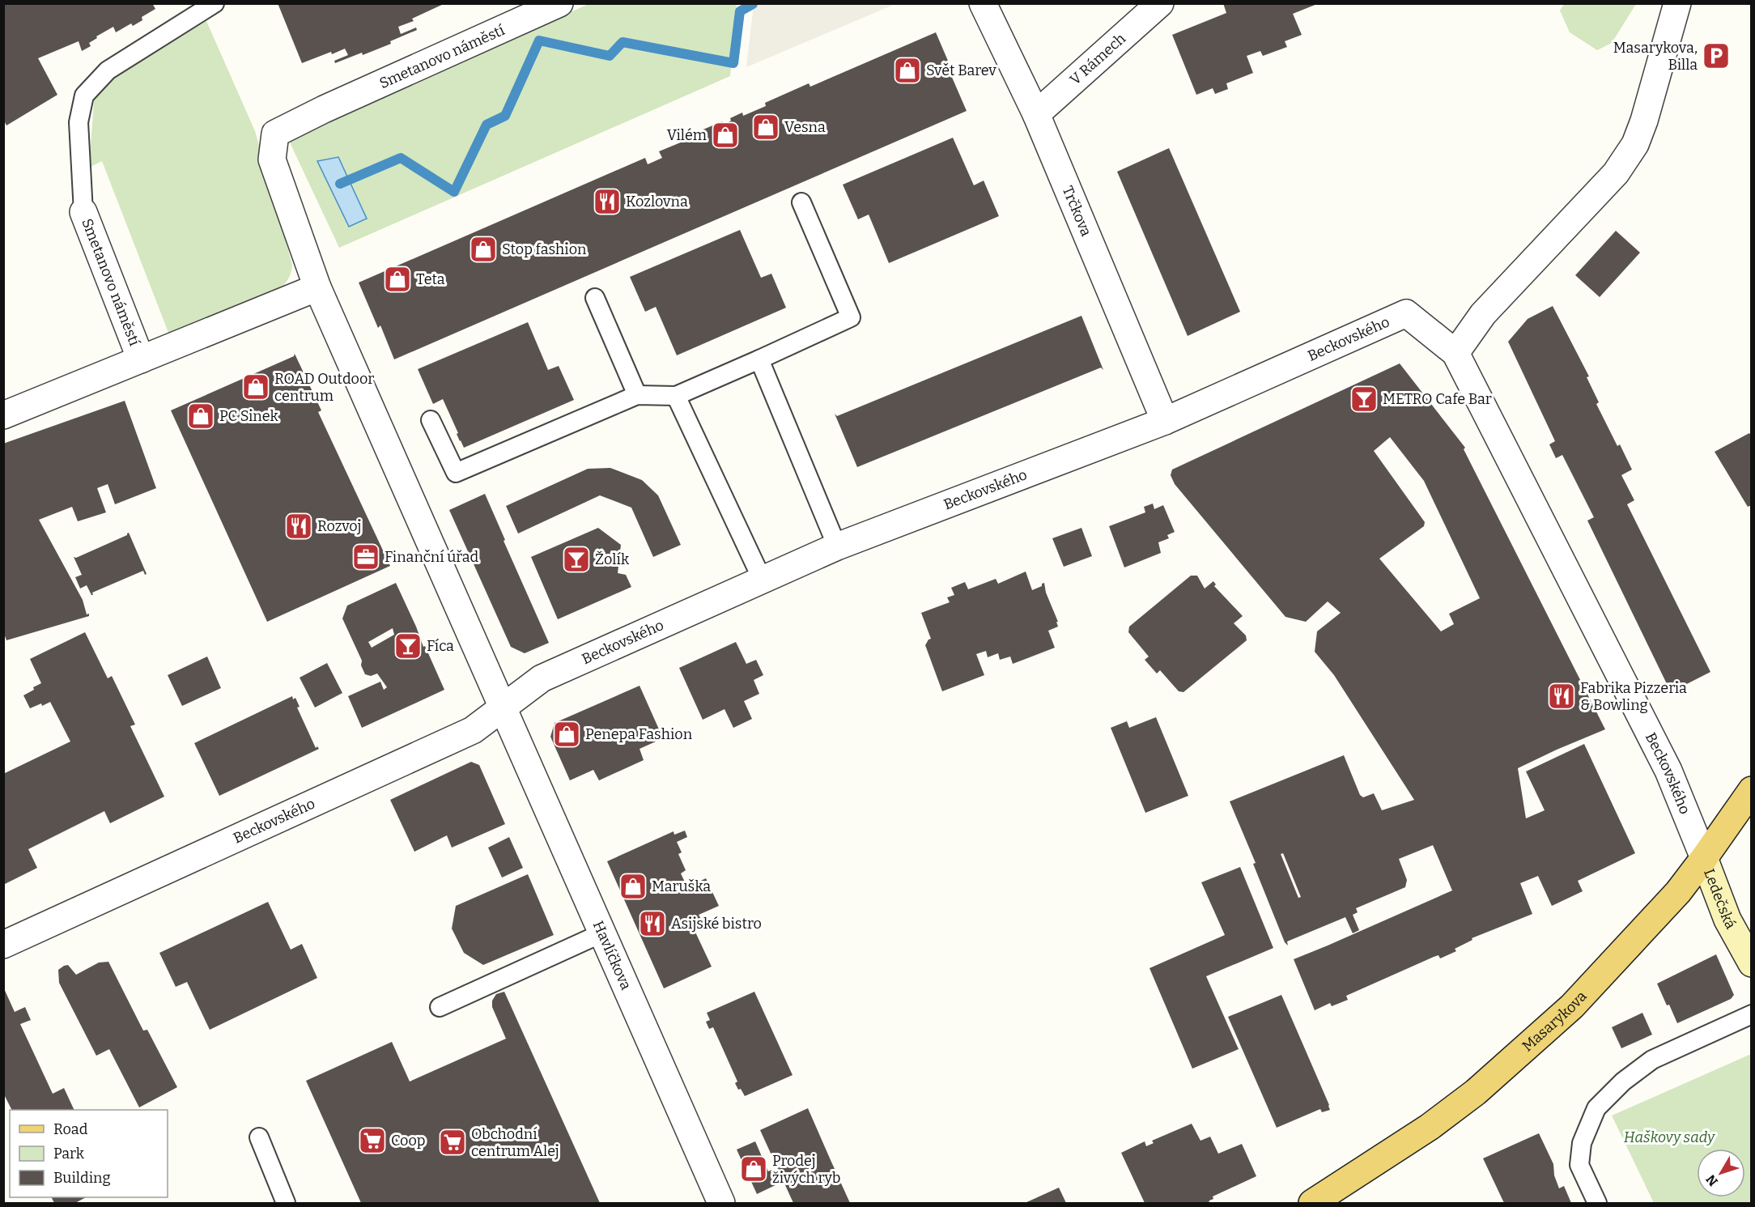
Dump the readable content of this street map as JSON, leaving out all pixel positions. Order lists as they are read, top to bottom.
{
  "streets": {
    "main road": ["Ledečská", "Masarykova"],
    "street": [
      "Smetanovo náměstí",
      "V Rámech",
      "Trčkova",
      "Beckovského",
      "Havlíčkova"
    ]
  },
  "crossings": [
    ["Smetanovo náměstí", "Havlíčkova"],
    ["V Rámech", "Trčkova"],
    ["Trčkova", "Beckovského"],
    ["Beckovského", "Ledečská"],
    ["Beckovského", "Havlíčkova"],
    ["Beckovského", "Masarykova"],
    ["Ledečská", "Masarykova"]
  ],
  "parks": ["Haškovy sady"],
  "places": {
    "parking": ["Masarykova, Billa"],
    "shop": [
      "Svět Barev",
      "Vesna",
      "Vilém",
      "Stop fashion",
      "Teta",
      "ROAD Outdoor centrum",
      "PC Sinek",
      "Penepa Fashion",
      "Maruška",
      "Prodej živých ryb"
    ],
    "restaurant": [
      "Kozlovna",
      "Rozvoj",
      "Fabrika Pizzeria & Bowling",
      "Asijské bistro"
    ],
    "bar": ["METRO Cafe Bar", "Žolík", "Fíca"],
    "office": ["Finanční úřad"],
    "supermarket": ["Coop", "Obchodní centrum Alej"]
  },
  "legend": ["Road", "Park", "Building"],
  "north": "bottom left"
}
